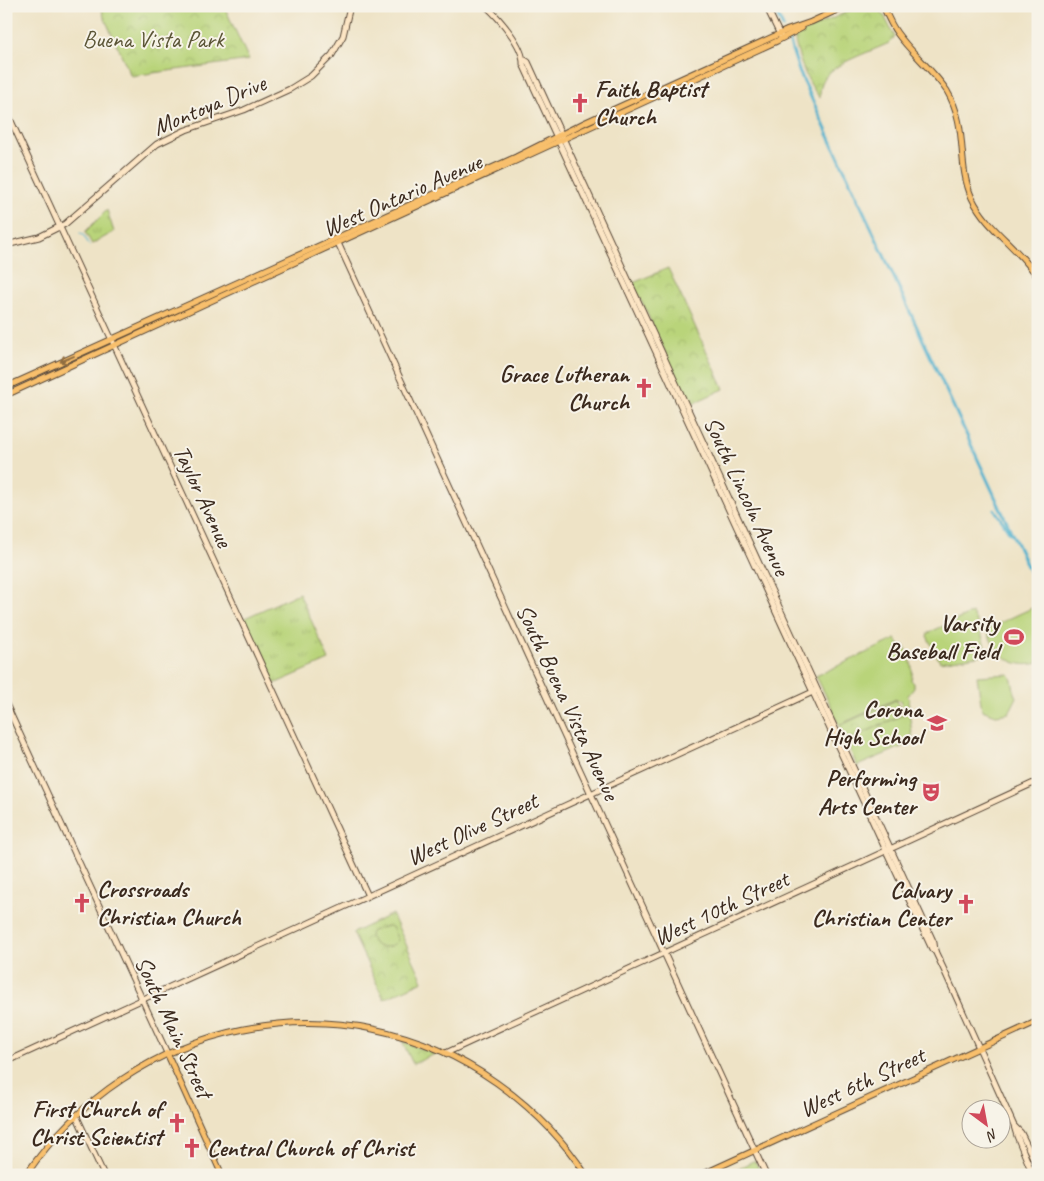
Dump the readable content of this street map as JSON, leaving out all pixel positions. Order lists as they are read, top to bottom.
{
  "streets": {
    "main road": ["West Ontario Avenue", "South Main Street", "West 6th Street"],
    "street": [
      "Montoya Drive",
      "Taylor Avenue",
      "South Lincoln Avenue",
      "South Buena Vista Avenue",
      "West Olive Street",
      "West 10th Street"
    ]
  },
  "crossings": [
    ["Montoya Drive", "Taylor Avenue"],
    ["West Ontario Avenue", "Taylor Avenue"],
    ["West Ontario Avenue", "South Lincoln Avenue"],
    ["West Ontario Avenue", "South Buena Vista Avenue"],
    ["Taylor Avenue", "West Olive Street"],
    ["South Lincoln Avenue", "West Olive Street"],
    ["South Lincoln Avenue", "West 10th Street"],
    ["South Lincoln Avenue", "West 6th Street"],
    ["South Buena Vista Avenue", "West Olive Street"],
    ["South Buena Vista Avenue", "West 10th Street"],
    ["South Buena Vista Avenue", "West 6th Street"],
    ["West Olive Street", "South Main Street"]
  ],
  "parks": ["Buena Vista Park"],
  "places": {
    "church": [
      "Faith Baptist Church",
      "Grace Lutheran Church",
      "Crossroads Christian Church",
      "Calvary Christian Center",
      "First Church of Christ Scientist",
      "Central Church of Christ"
    ],
    "sports": ["Varsity Baseball Field"],
    "school or university": ["Corona High School"],
    "theatre": ["Performing Arts Center"]
  },
  "north": "bottom right"
}
